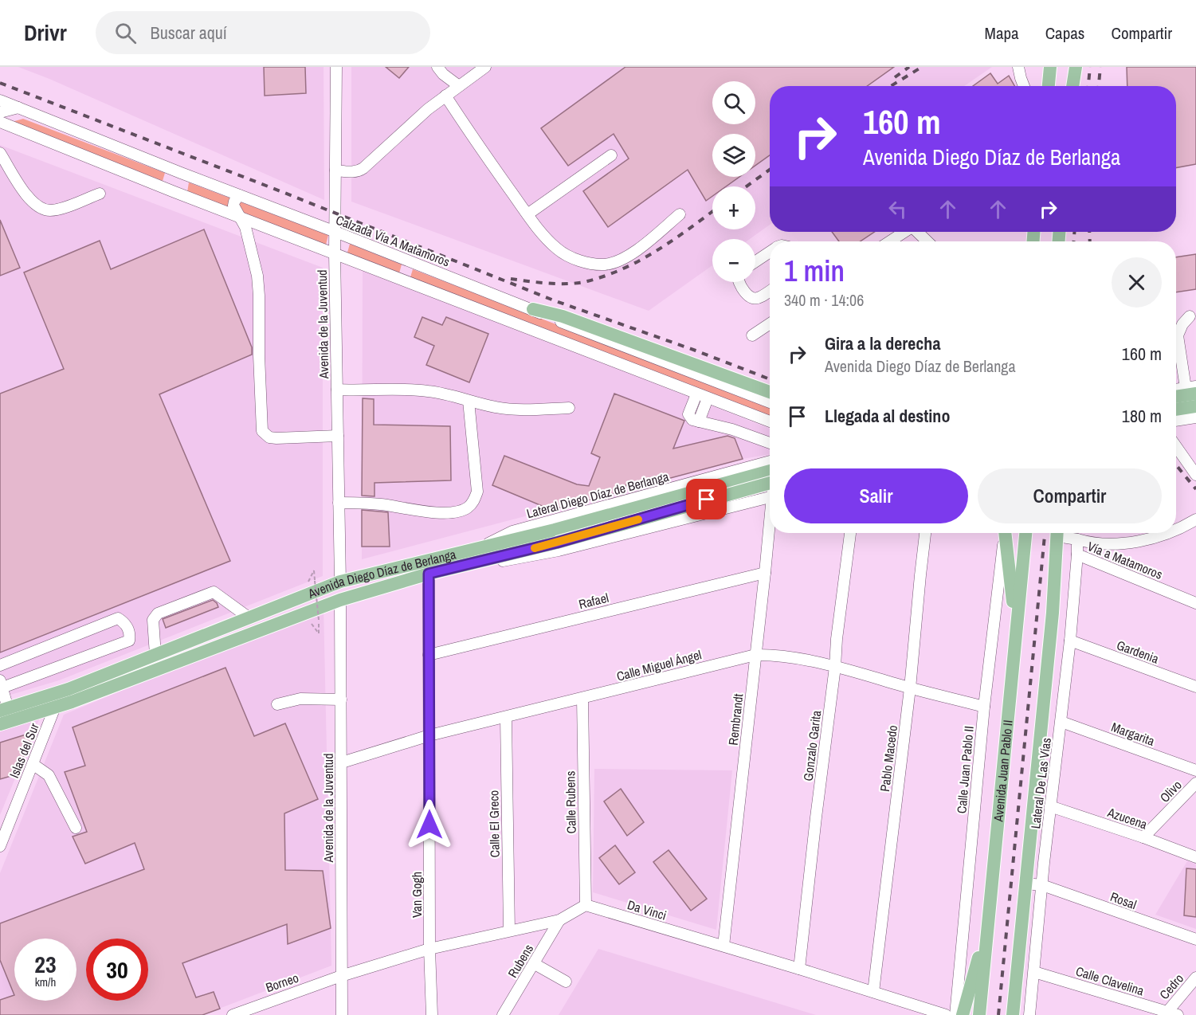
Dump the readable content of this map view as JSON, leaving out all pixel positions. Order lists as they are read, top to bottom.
{
  "streets": {
    "main road": ["Avenida Diego Díaz de Berlanga", "Avenida Juan Pablo II"],
    "street": [
      "Calzada Vía A Matamoros",
      "Avenida de la Juventud",
      "Lateral Diego Díaz de Berlanga",
      "Vía a Matamoros",
      "Rafael",
      "Gardenia",
      "Calle Miguel Ángel",
      "Rembrandt",
      "Margarita",
      "Gonzalo Garita",
      "Islas del Sur",
      "Pablo Macedo",
      "Calle Juan Pablo II",
      "Lateral De Las Vías",
      "Olivo",
      "Calle Rubens",
      "Azucena",
      "Calle El Greco",
      "Van Gogh",
      "Rosal",
      "Da Vinci",
      "Rubens",
      "Calle Clavelina",
      "Borneo",
      "Cedro"
    ]
  },
  "crossings": [
    ["Calzada Vía A Matamoros", "Avenida de la Juventud"],
    ["Avenida de la Juventud", "Avenida Diego Díaz de Berlanga"],
    ["Avenida de la Juventud", "Calle Miguel Ángel"],
    ["Avenida de la Juventud", "Borneo"],
    ["Lateral Diego Díaz de Berlanga", "Avenida Diego Díaz de Berlanga"],
    ["Vía a Matamoros", "Lateral De Las Vías"],
    ["Avenida Diego Díaz de Berlanga", "Islas del Sur"],
    ["Avenida Diego Díaz de Berlanga", "Van Gogh"],
    ["Rafael", "Rembrandt"],
    ["Rafael", "Van Gogh"],
    ["Gardenia", "Lateral De Las Vías"],
    ["Calle Miguel Ángel", "Rembrandt"],
    ["Calle Miguel Ángel", "Gonzalo Garita"],
    ["Calle Miguel Ángel", "Pablo Macedo"],
    ["Calle Miguel Ángel", "Calle Juan Pablo II"],
    ["Calle Miguel Ángel", "Calle Rubens"],
    ["Calle Miguel Ángel", "Calle El Greco"],
    ["Calle Miguel Ángel", "Van Gogh"],
    ["Rembrandt", "Da Vinci"],
    ["Margarita", "Lateral De Las Vías"],
    ["Gonzalo Garita", "Da Vinci"],
    ["Pablo Macedo", "Da Vinci"],
    ["Lateral De Las Vías", "Azucena"],
    ["Lateral De Las Vías", "Rosal"],
    ["Lateral De Las Vías", "Calle Clavelina"],
    ["Olivo", "Azucena"],
    ["Calle Rubens", "Da Vinci"],
    ["Calle Clavelina", "Cedro"]
  ],
  "page": {
    "header": "Drivr",
    "search": "Buscar aquí",
    "nav": ["Mapa", "Capas", "Compartir"],
    "map_buttons": ["+", "−"],
    "turn": ["160 m", "Avenida Diego Díaz de Berlanga"],
    "heading": ["1 min", "340 m · 14:06"],
    "list": [
      {
        "name": "Gira a la derecha",
        "note": "Avenida Diego Díaz de Berlanga",
        "value": "160 m"
      },
      {
        "name": "Llegada al destino",
        "value": "180 m"
      }
    ],
    "buttons": ["Salir", "Compartir"],
    "speed": "23 km/h",
    "limit": "30"
  }
}
